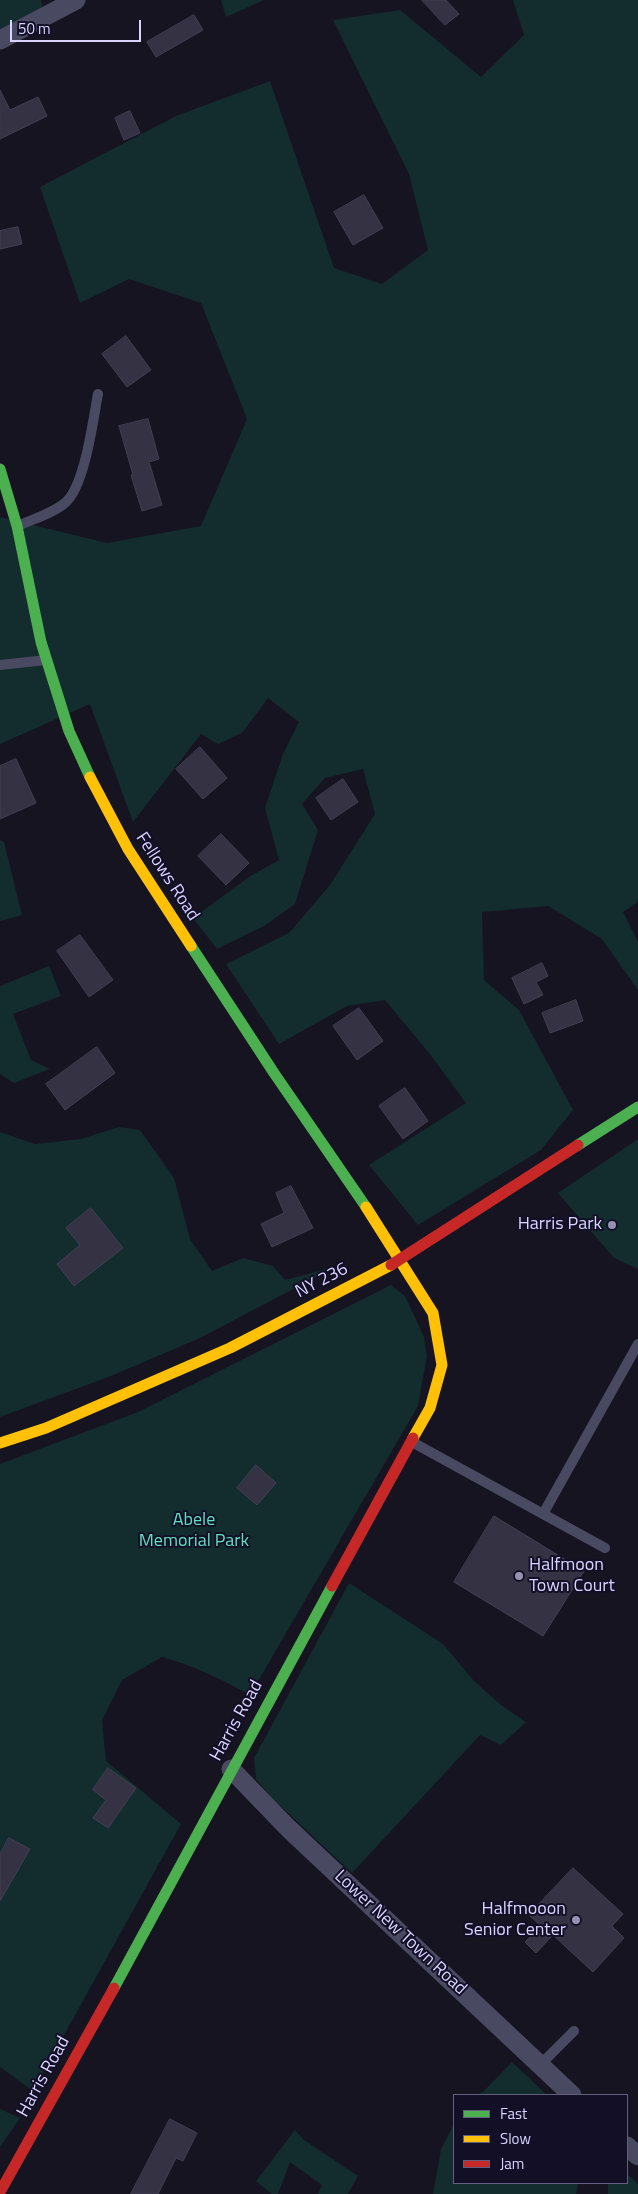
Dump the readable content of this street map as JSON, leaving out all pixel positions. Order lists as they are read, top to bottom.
{
  "streets": {
    "street": [
      "Fellows Road",
      "NY 236",
      "Harris Road",
      "Lower New Town Road"
    ]
  },
  "crossings": [
    ["Fellows Road", "NY 236"],
    ["Fellows Road", "Harris Road"],
    ["NY 236", "Harris Road"],
    ["Harris Road", "Lower New Town Road"]
  ],
  "parks": ["Abele Memorial Park"],
  "places": ["Harris Park", "Halfmoon Town Court", "Halfmooon Senior Center"],
  "legend": ["Fast", "Slow", "Jam"],
  "scale_bar": "50 m"
}
